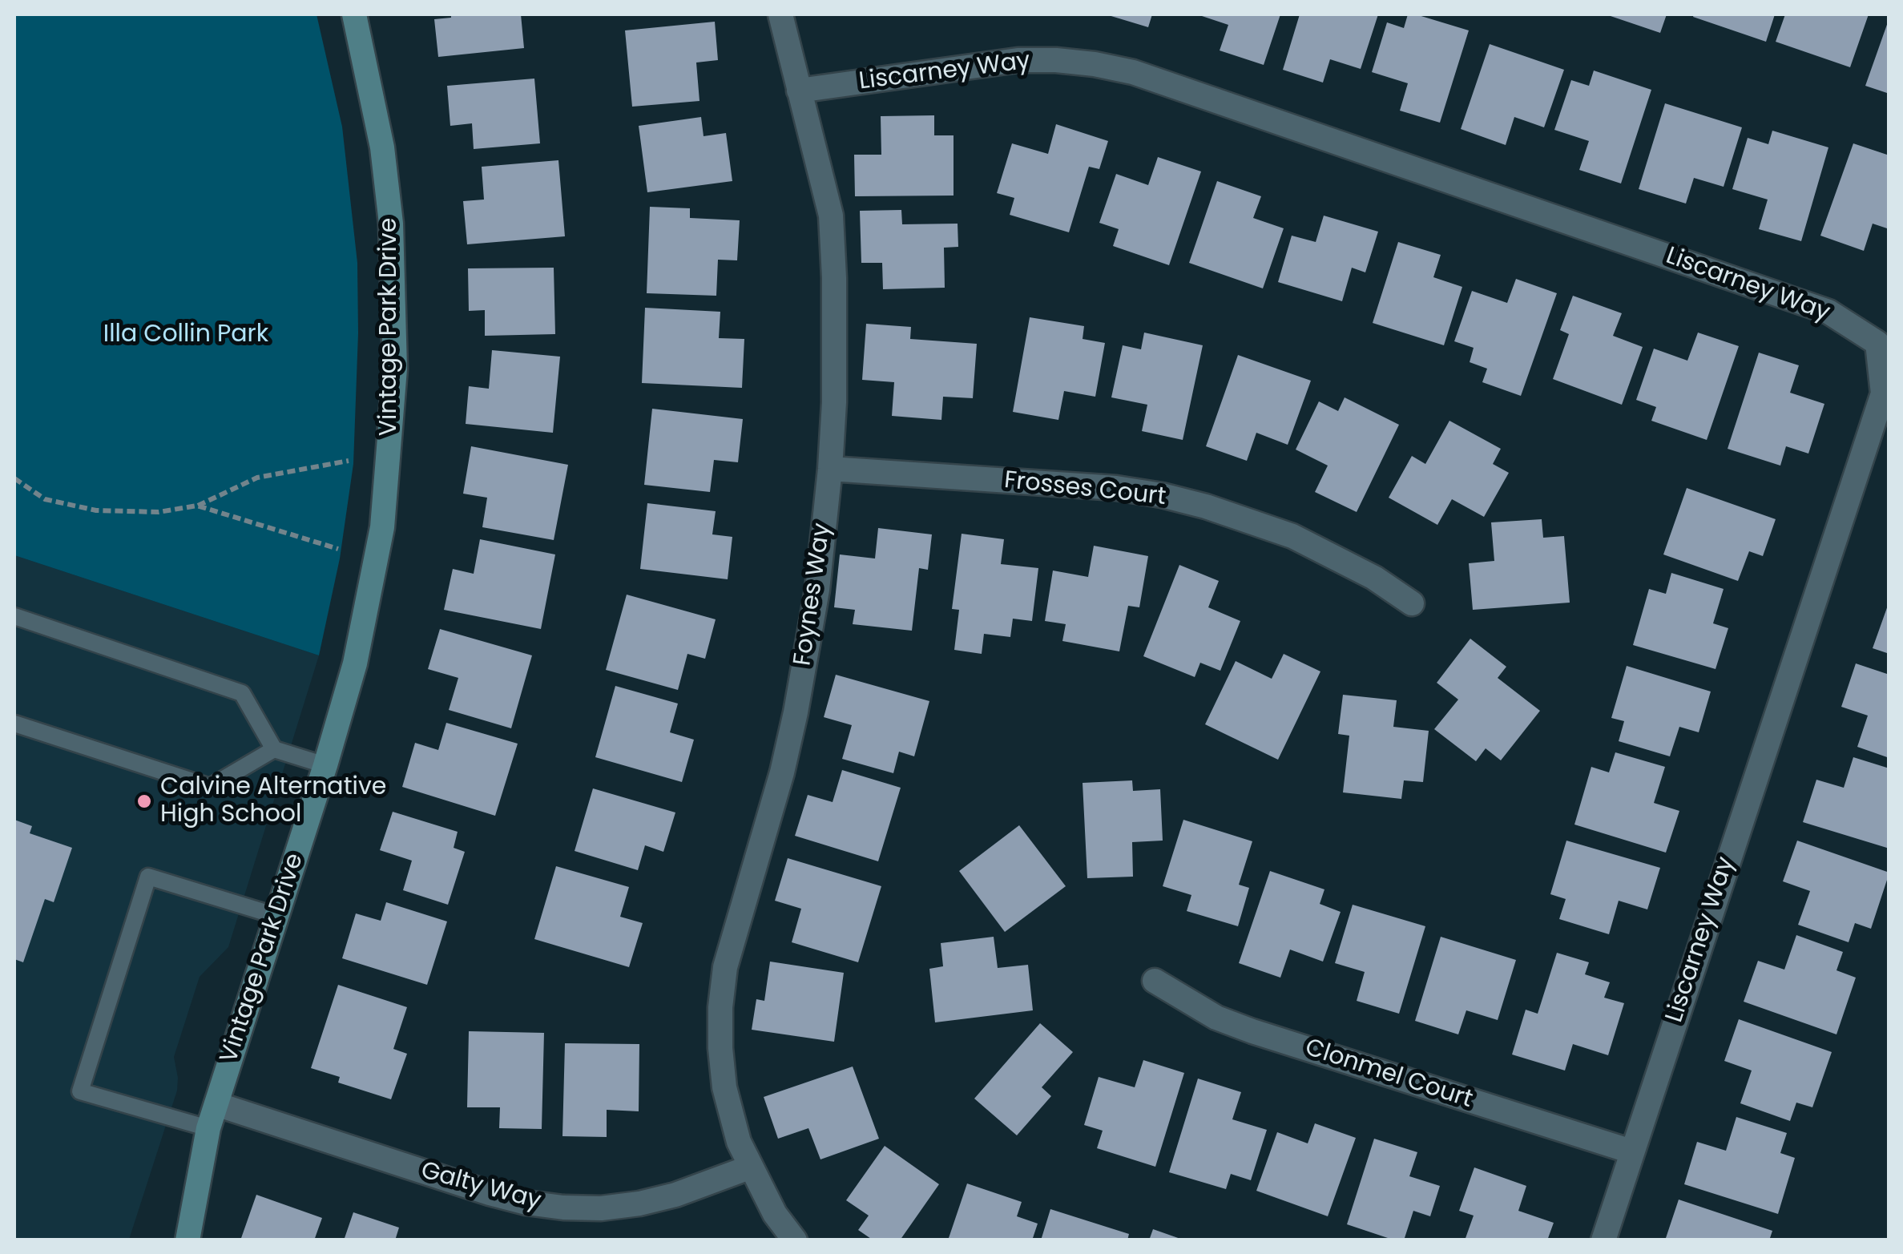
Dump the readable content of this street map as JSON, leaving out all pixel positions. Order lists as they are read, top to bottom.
{
  "streets": {
    "street": [
      "Liscarney Way",
      "Vintage Park Drive",
      "Frosses Court",
      "Foynes Way",
      "Clonmel Court",
      "Galty Way"
    ]
  },
  "crossings": [
    ["Liscarney Way", "Foynes Way"],
    ["Liscarney Way", "Clonmel Court"],
    ["Vintage Park Drive", "Galty Way"],
    ["Frosses Court", "Foynes Way"],
    ["Foynes Way", "Galty Way"]
  ],
  "parks": ["Illa Collin Park"],
  "places": ["Calvine Alternative High School"]
}
